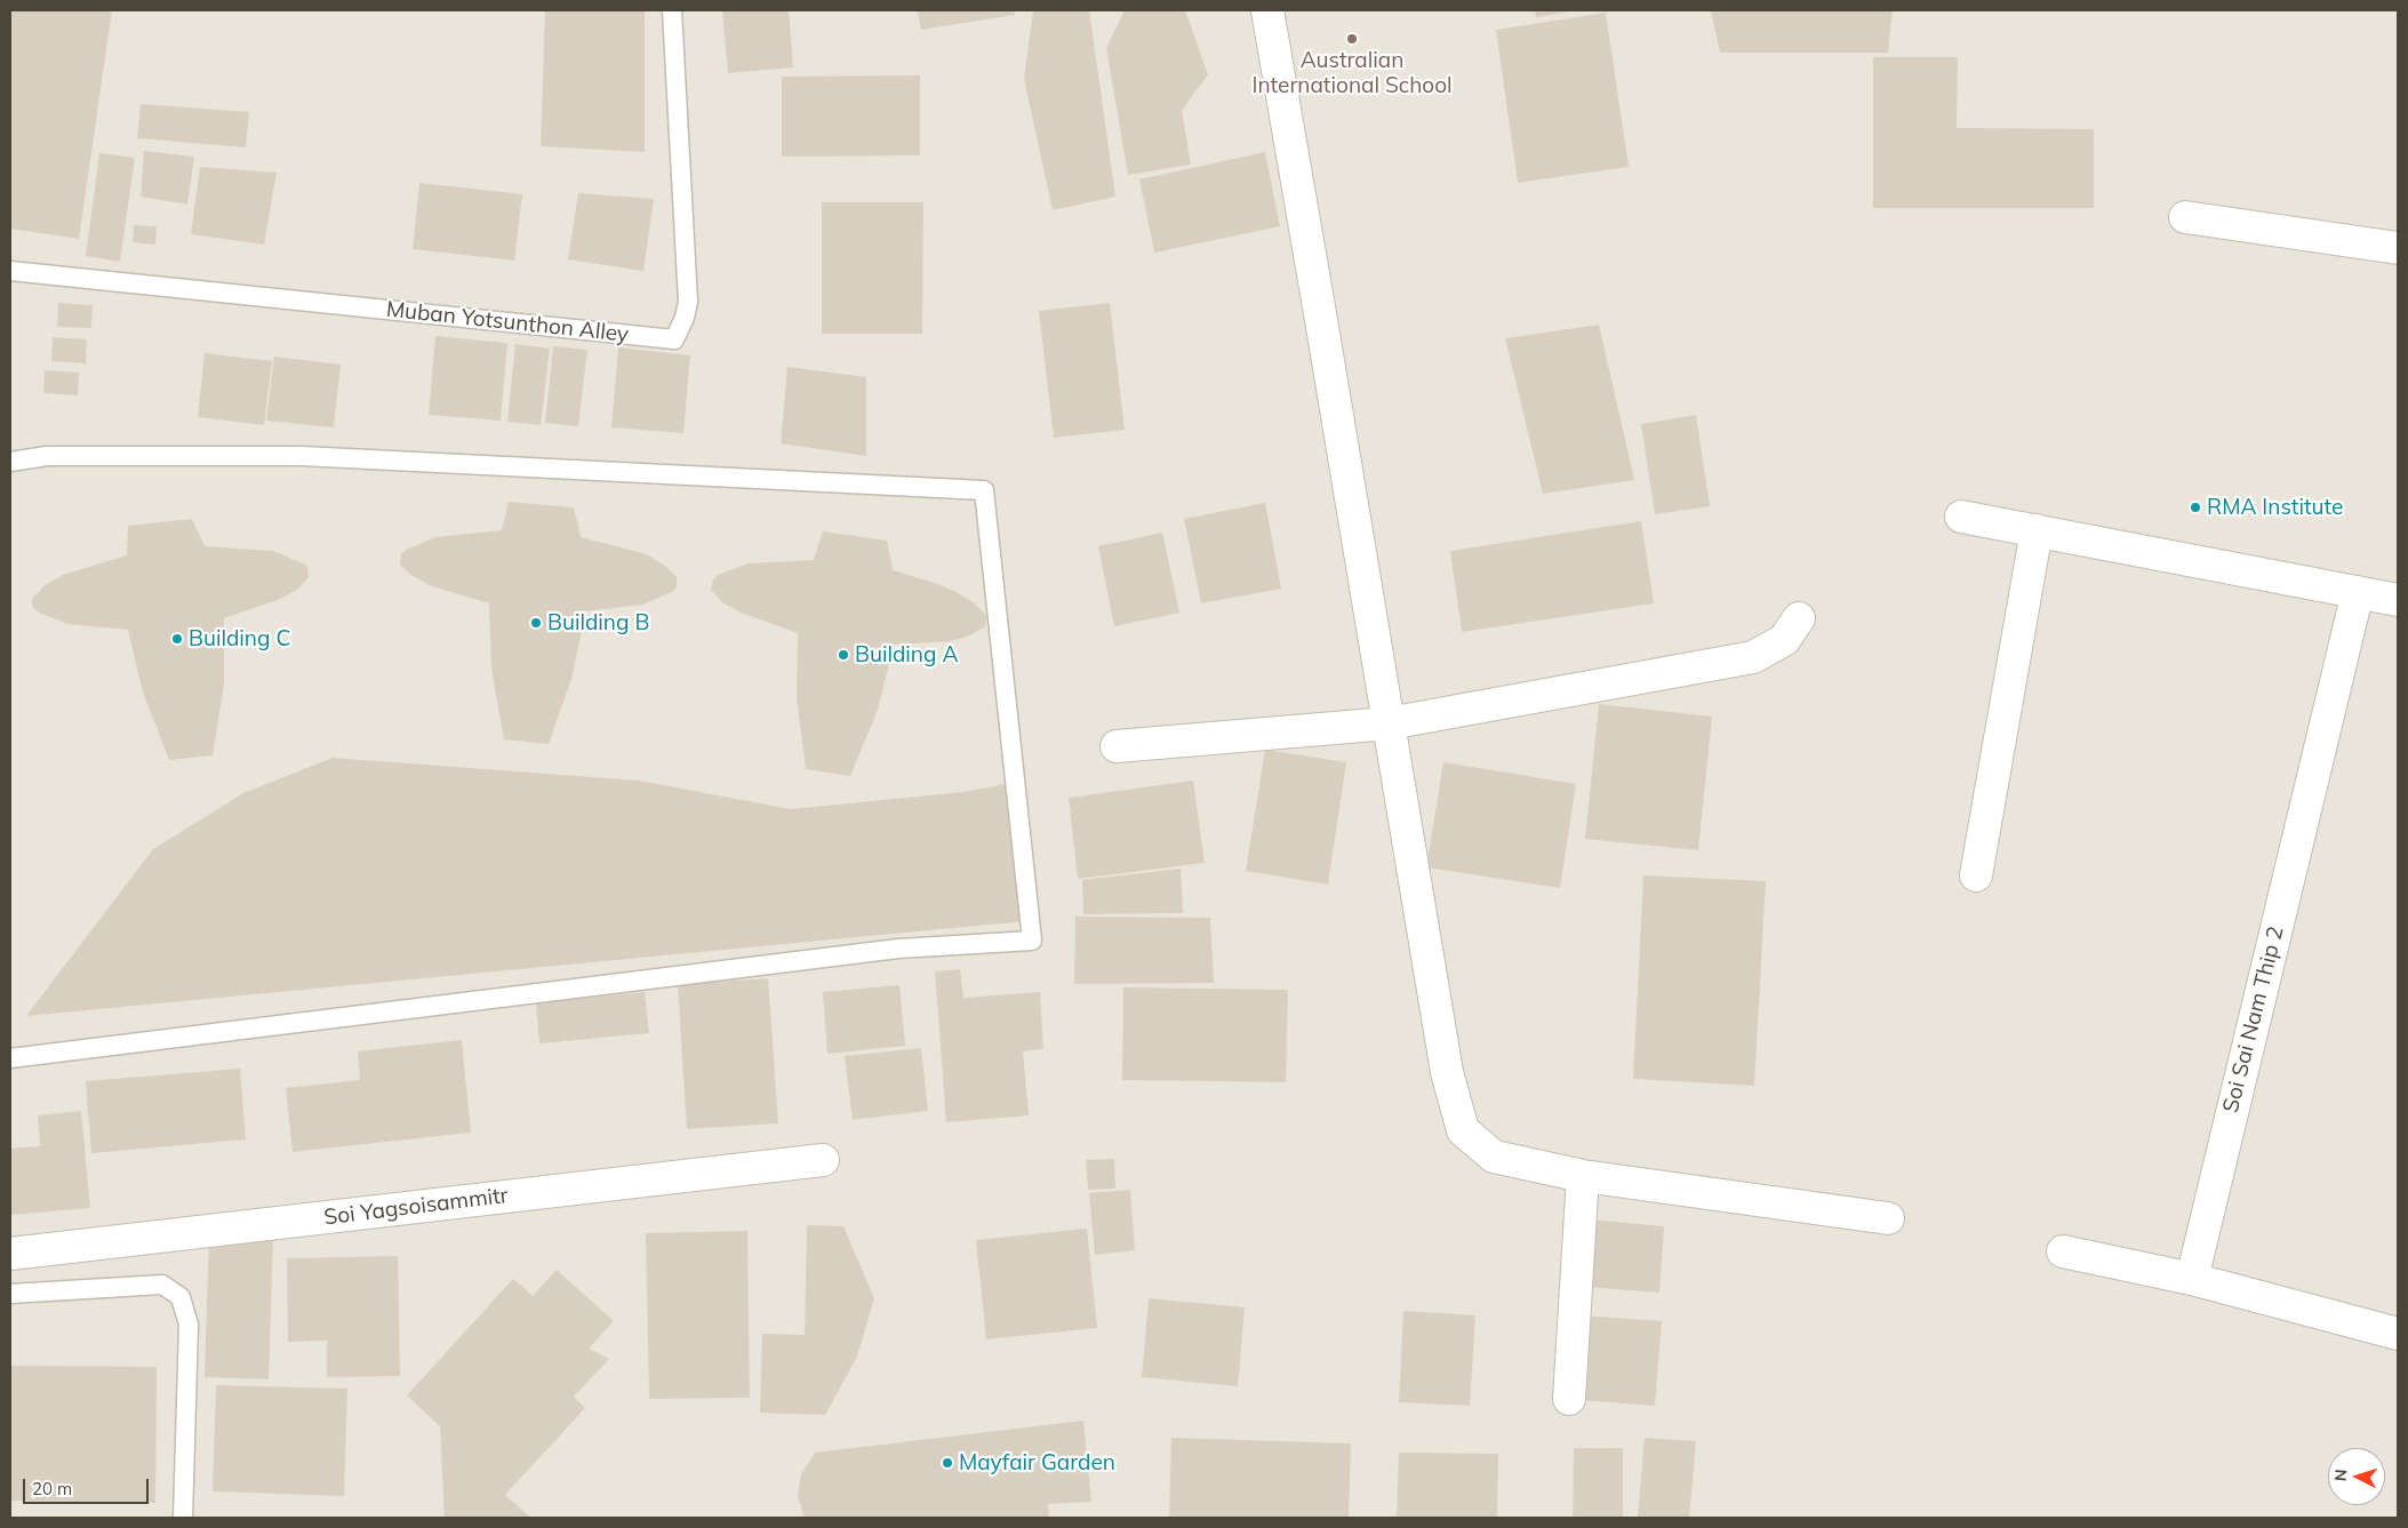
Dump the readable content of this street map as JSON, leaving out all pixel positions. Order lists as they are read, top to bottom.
{
  "streets": {
    "street": ["Soi Sai Nam Thip 2", "Soi Yagsoisammitr"],
    "lane": ["Muban Yotsunthon Alley"]
  },
  "places": [
    "Australian International School",
    "RMA Institute",
    "Building B",
    "Building C",
    "Building A",
    "Mayfair Garden"
  ],
  "scale_bar": "20 m",
  "north": "left"
}
